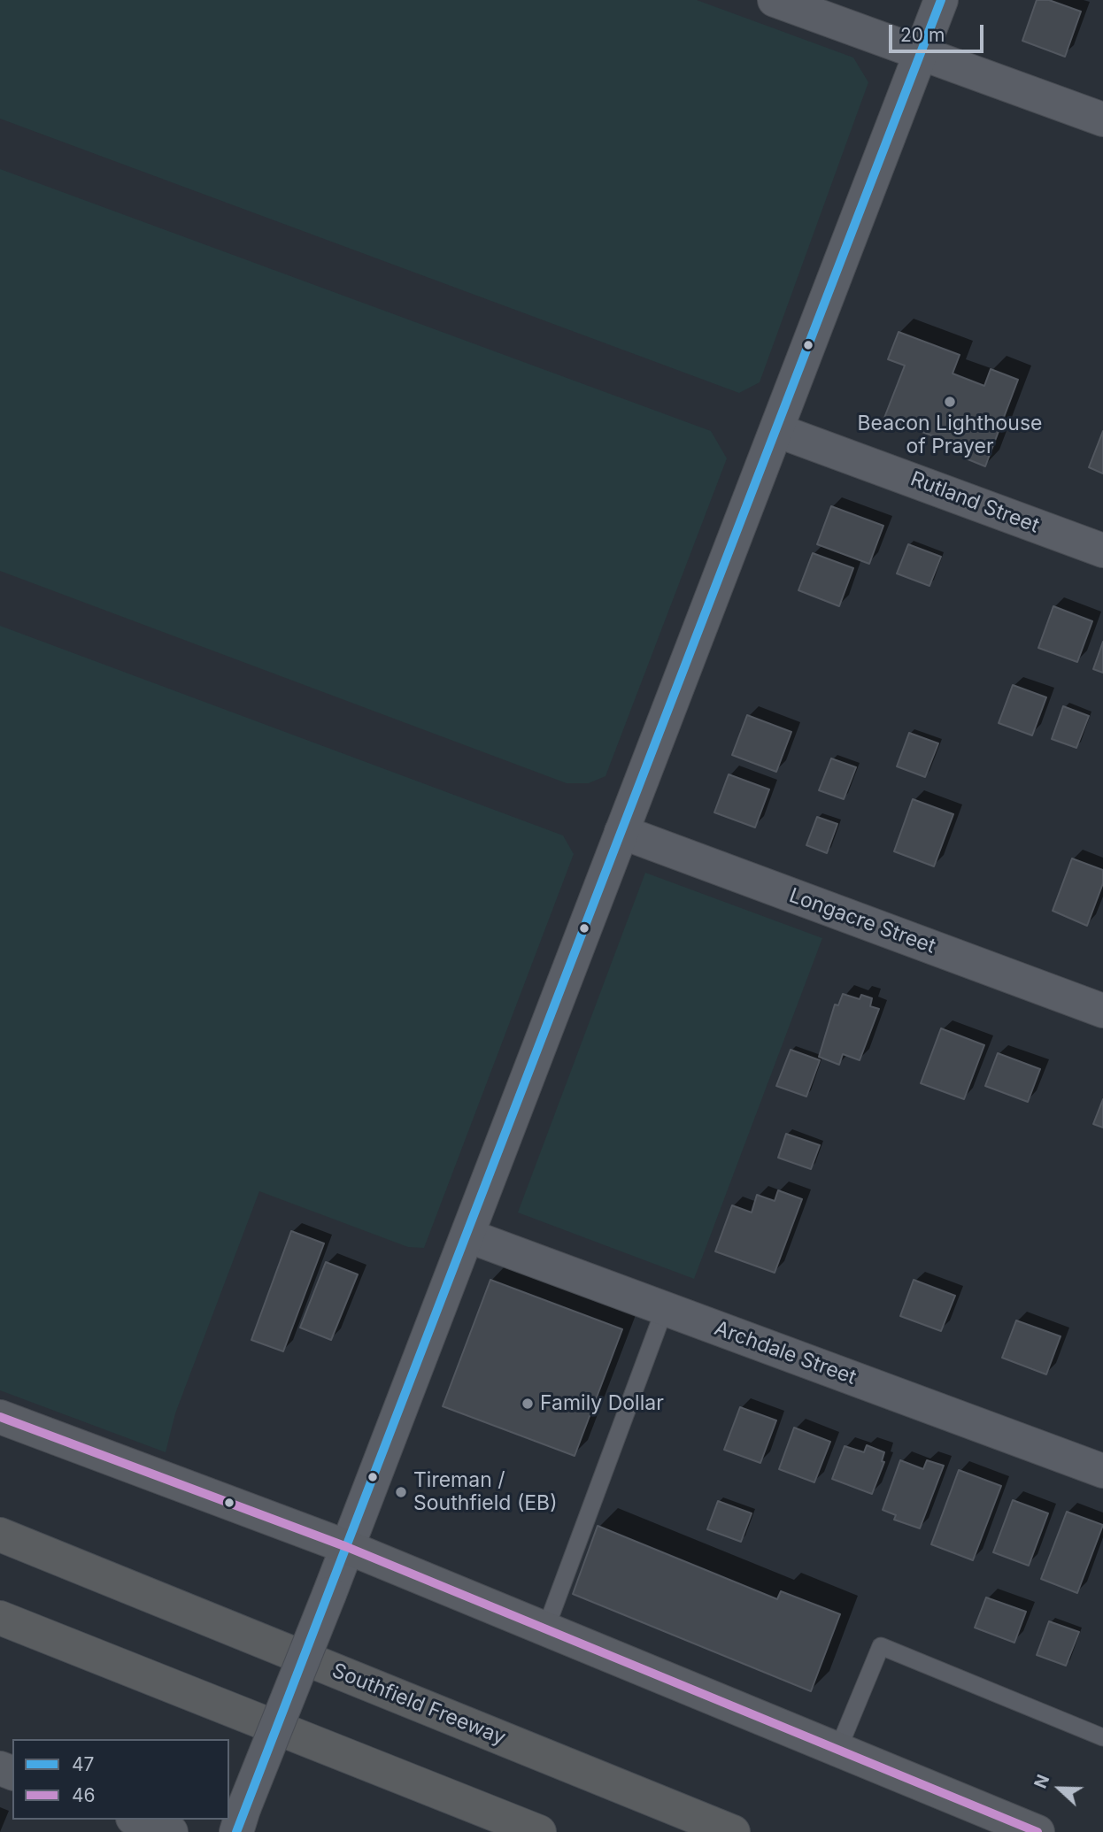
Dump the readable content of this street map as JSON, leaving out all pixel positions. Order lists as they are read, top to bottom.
{
  "streets": {
    "highway": ["Southfield Freeway"],
    "street": ["Rutland Street", "Longacre Street", "Archdale Street"]
  },
  "places": ["Beacon Lighthouse of Prayer", "Family Dollar", "Tireman / Southfield (EB)"],
  "lines": ["transit line 47", "transit line 46"],
  "legend": ["47", "46"],
  "scale_bar": "20 m",
  "north": "left"
}
